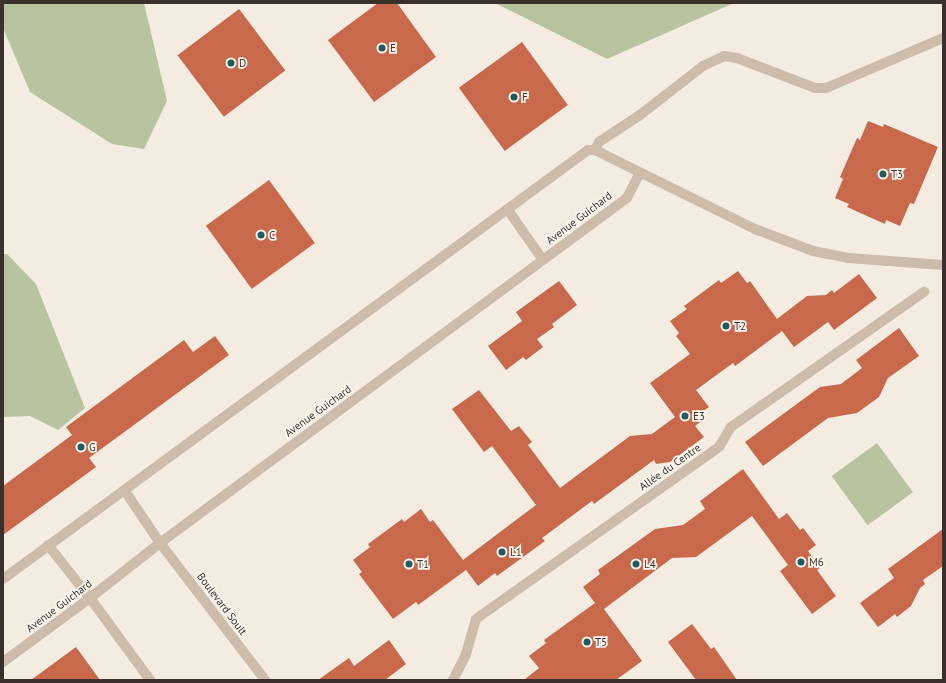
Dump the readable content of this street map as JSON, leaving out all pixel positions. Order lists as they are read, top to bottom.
{
  "streets": {
    "street": ["Avenue Guichard", "Allée du Centre", "Boulevard Soult"]
  },
  "crossings": [
    ["Avenue Guichard", "Boulevard Soult"]
  ],
  "places": [
    "E",
    "D",
    "F",
    "T3",
    "C",
    "T2",
    "E3",
    "G",
    "L1",
    "M6",
    "T1",
    "L4",
    "T5"
  ]
}
